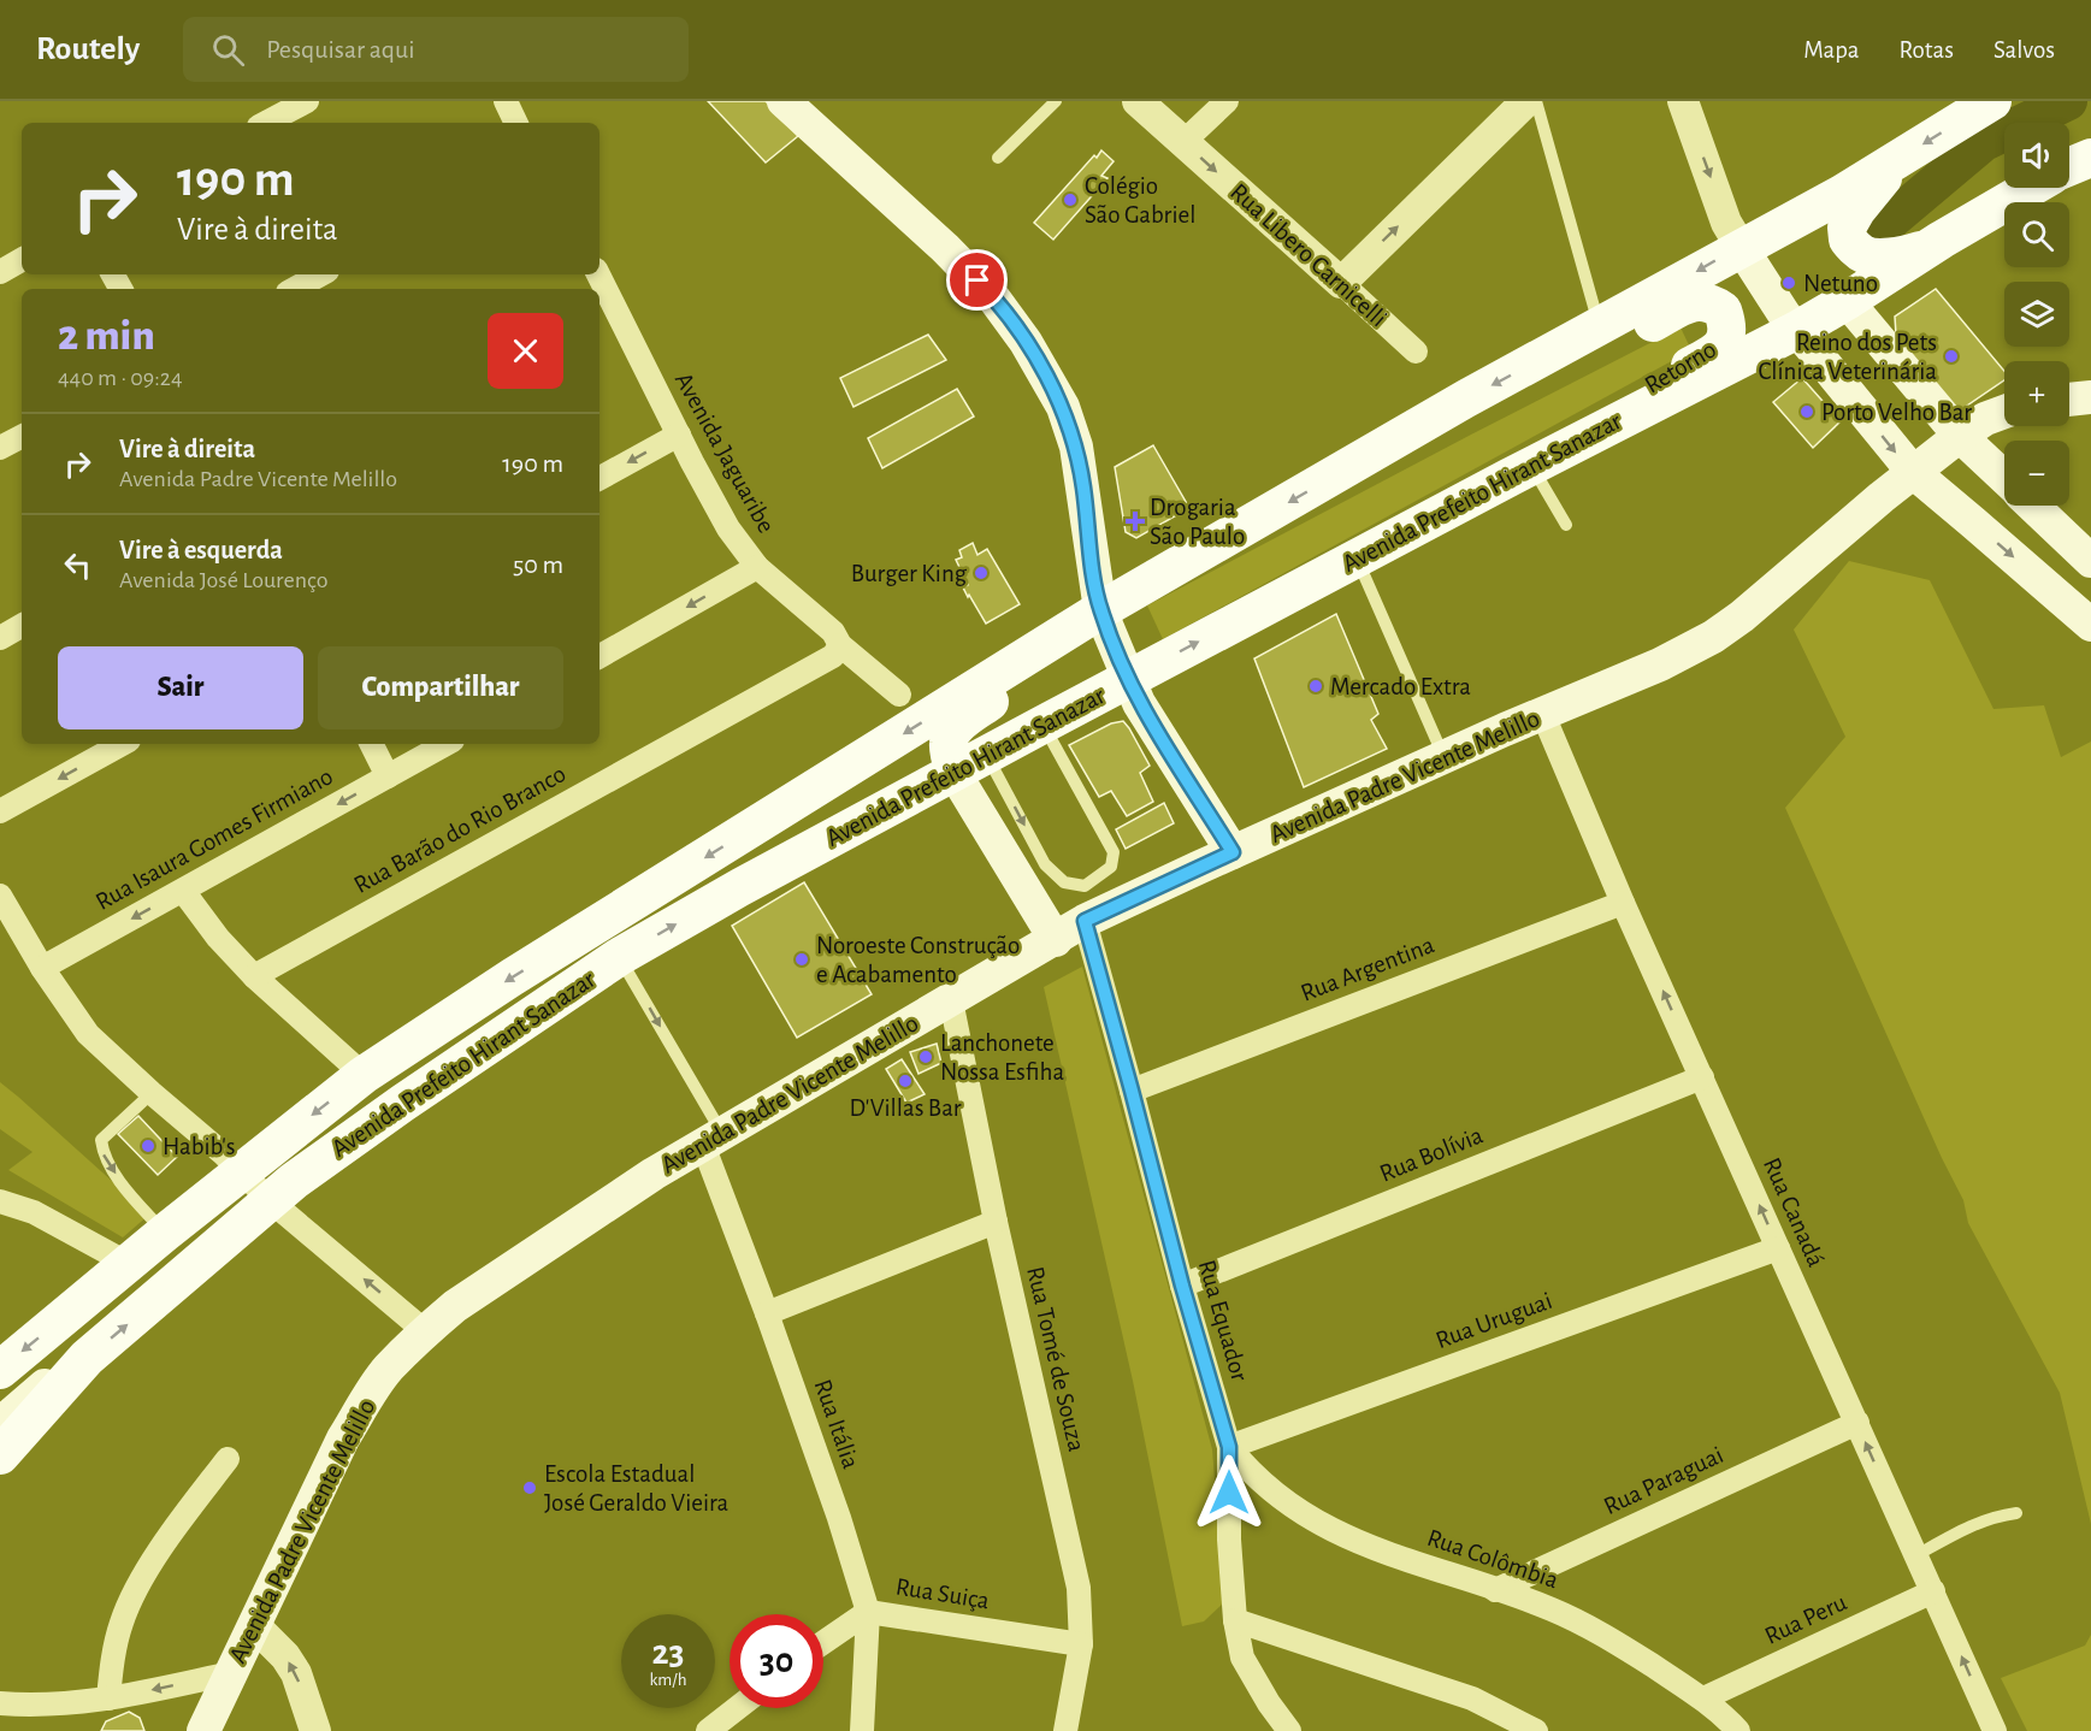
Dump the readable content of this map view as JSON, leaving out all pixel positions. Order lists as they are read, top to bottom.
{
  "streets": {
    "main road": ["Retorno", "Avenida Prefeito Hirant Sanazar", "Avenida Padre Vicente Melillo"],
    "street": [
      "Rua Libero Carnicelli",
      "Avenida Jaguaribe",
      "Rua Barão do Rio Branco",
      "Rua Isaura Gomes Firmiano",
      "Rua Argentina",
      "Rua Bolívia",
      "Rua Canadá",
      "Rua Equador",
      "Rua Uruguai",
      "Rua Tomé de Souza",
      "Rua Itália",
      "Rua Paraguai",
      "Rua Colômbia",
      "Rua Suiça",
      "Rua Peru"
    ]
  },
  "crossings": [
    ["Retorno", "Avenida Prefeito Hirant Sanazar"],
    ["Avenida Jaguaribe", "Rua Barão do Rio Branco"],
    ["Avenida Padre Vicente Melillo", "Rua Canadá"],
    ["Avenida Padre Vicente Melillo", "Rua Equador"],
    ["Avenida Padre Vicente Melillo", "Rua Tomé de Souza"],
    ["Avenida Padre Vicente Melillo", "Rua Itália"],
    ["Rua Argentina", "Rua Canadá"],
    ["Rua Argentina", "Rua Equador"],
    ["Rua Bolívia", "Rua Canadá"],
    ["Rua Bolívia", "Rua Equador"],
    ["Rua Canadá", "Rua Uruguai"],
    ["Rua Canadá", "Rua Paraguai"],
    ["Rua Canadá", "Rua Peru"],
    ["Rua Equador", "Rua Uruguai"],
    ["Rua Equador", "Rua Colômbia"],
    ["Rua Uruguai", "Rua Colômbia"],
    ["Rua Tomé de Souza", "Rua Suiça"],
    ["Rua Itália", "Rua Suiça"],
    ["Rua Paraguai", "Rua Colômbia"],
    ["Rua Colômbia", "Rua Peru"]
  ],
  "one_way": ["Rua Libero Carnicelli", "Rua Canadá"],
  "places": {
    "other": [
      "Colégio São Gabriel",
      "Netuno",
      "Reino dos Pets Clínica Veterinária",
      "Porto Velho Bar",
      "Burger King",
      "Mercado Extra",
      "Noroeste Construção e Acabamento",
      "Lanchonete Nossa Esfiha",
      "D'Villas Bar",
      "Habib's",
      "Escola Estadual José Geraldo Vieira"
    ],
    "health": ["Drogaria São Paulo"]
  },
  "page": {
    "header": "Routely",
    "search": "Pesquisar aqui",
    "nav": ["Mapa", "Rotas", "Salvos"],
    "map_buttons": ["+", "−"],
    "turn": ["190 m", "Vire à direita"],
    "heading": ["2 min", "440 m · 09:24"],
    "list": [
      {
        "name": "Vire à direita",
        "note": "Avenida Padre Vicente Melillo",
        "value": "190 m"
      },
      {
        "name": "Vire à esquerda",
        "note": "Avenida José Lourenço",
        "value": "50 m"
      }
    ],
    "buttons": ["Sair", "Compartilhar"],
    "speed": "23 km/h",
    "limit": "30"
  }
}
